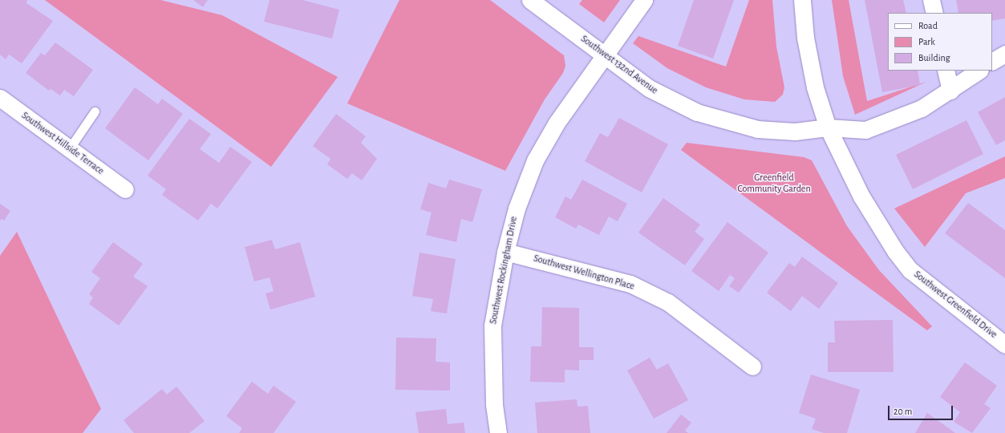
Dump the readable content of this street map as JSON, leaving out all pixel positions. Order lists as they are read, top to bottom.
{
  "streets": {
    "street": [
      "Southwest 132nd Avenue",
      "Southwest Hillside Terrace",
      "Southwest Rockingham Drive",
      "Southwest Wellington Place",
      "Southwest Greenfield Drive"
    ]
  },
  "crossings": [
    ["Southwest 132nd Avenue", "Southwest Rockingham Drive"],
    ["Southwest 132nd Avenue", "Southwest Greenfield Drive"],
    ["Southwest Rockingham Drive", "Southwest Wellington Place"]
  ],
  "parks": ["Greenfield Community Garden"],
  "legend": ["Road", "Park", "Building"],
  "scale_bar": "20 m"
}
